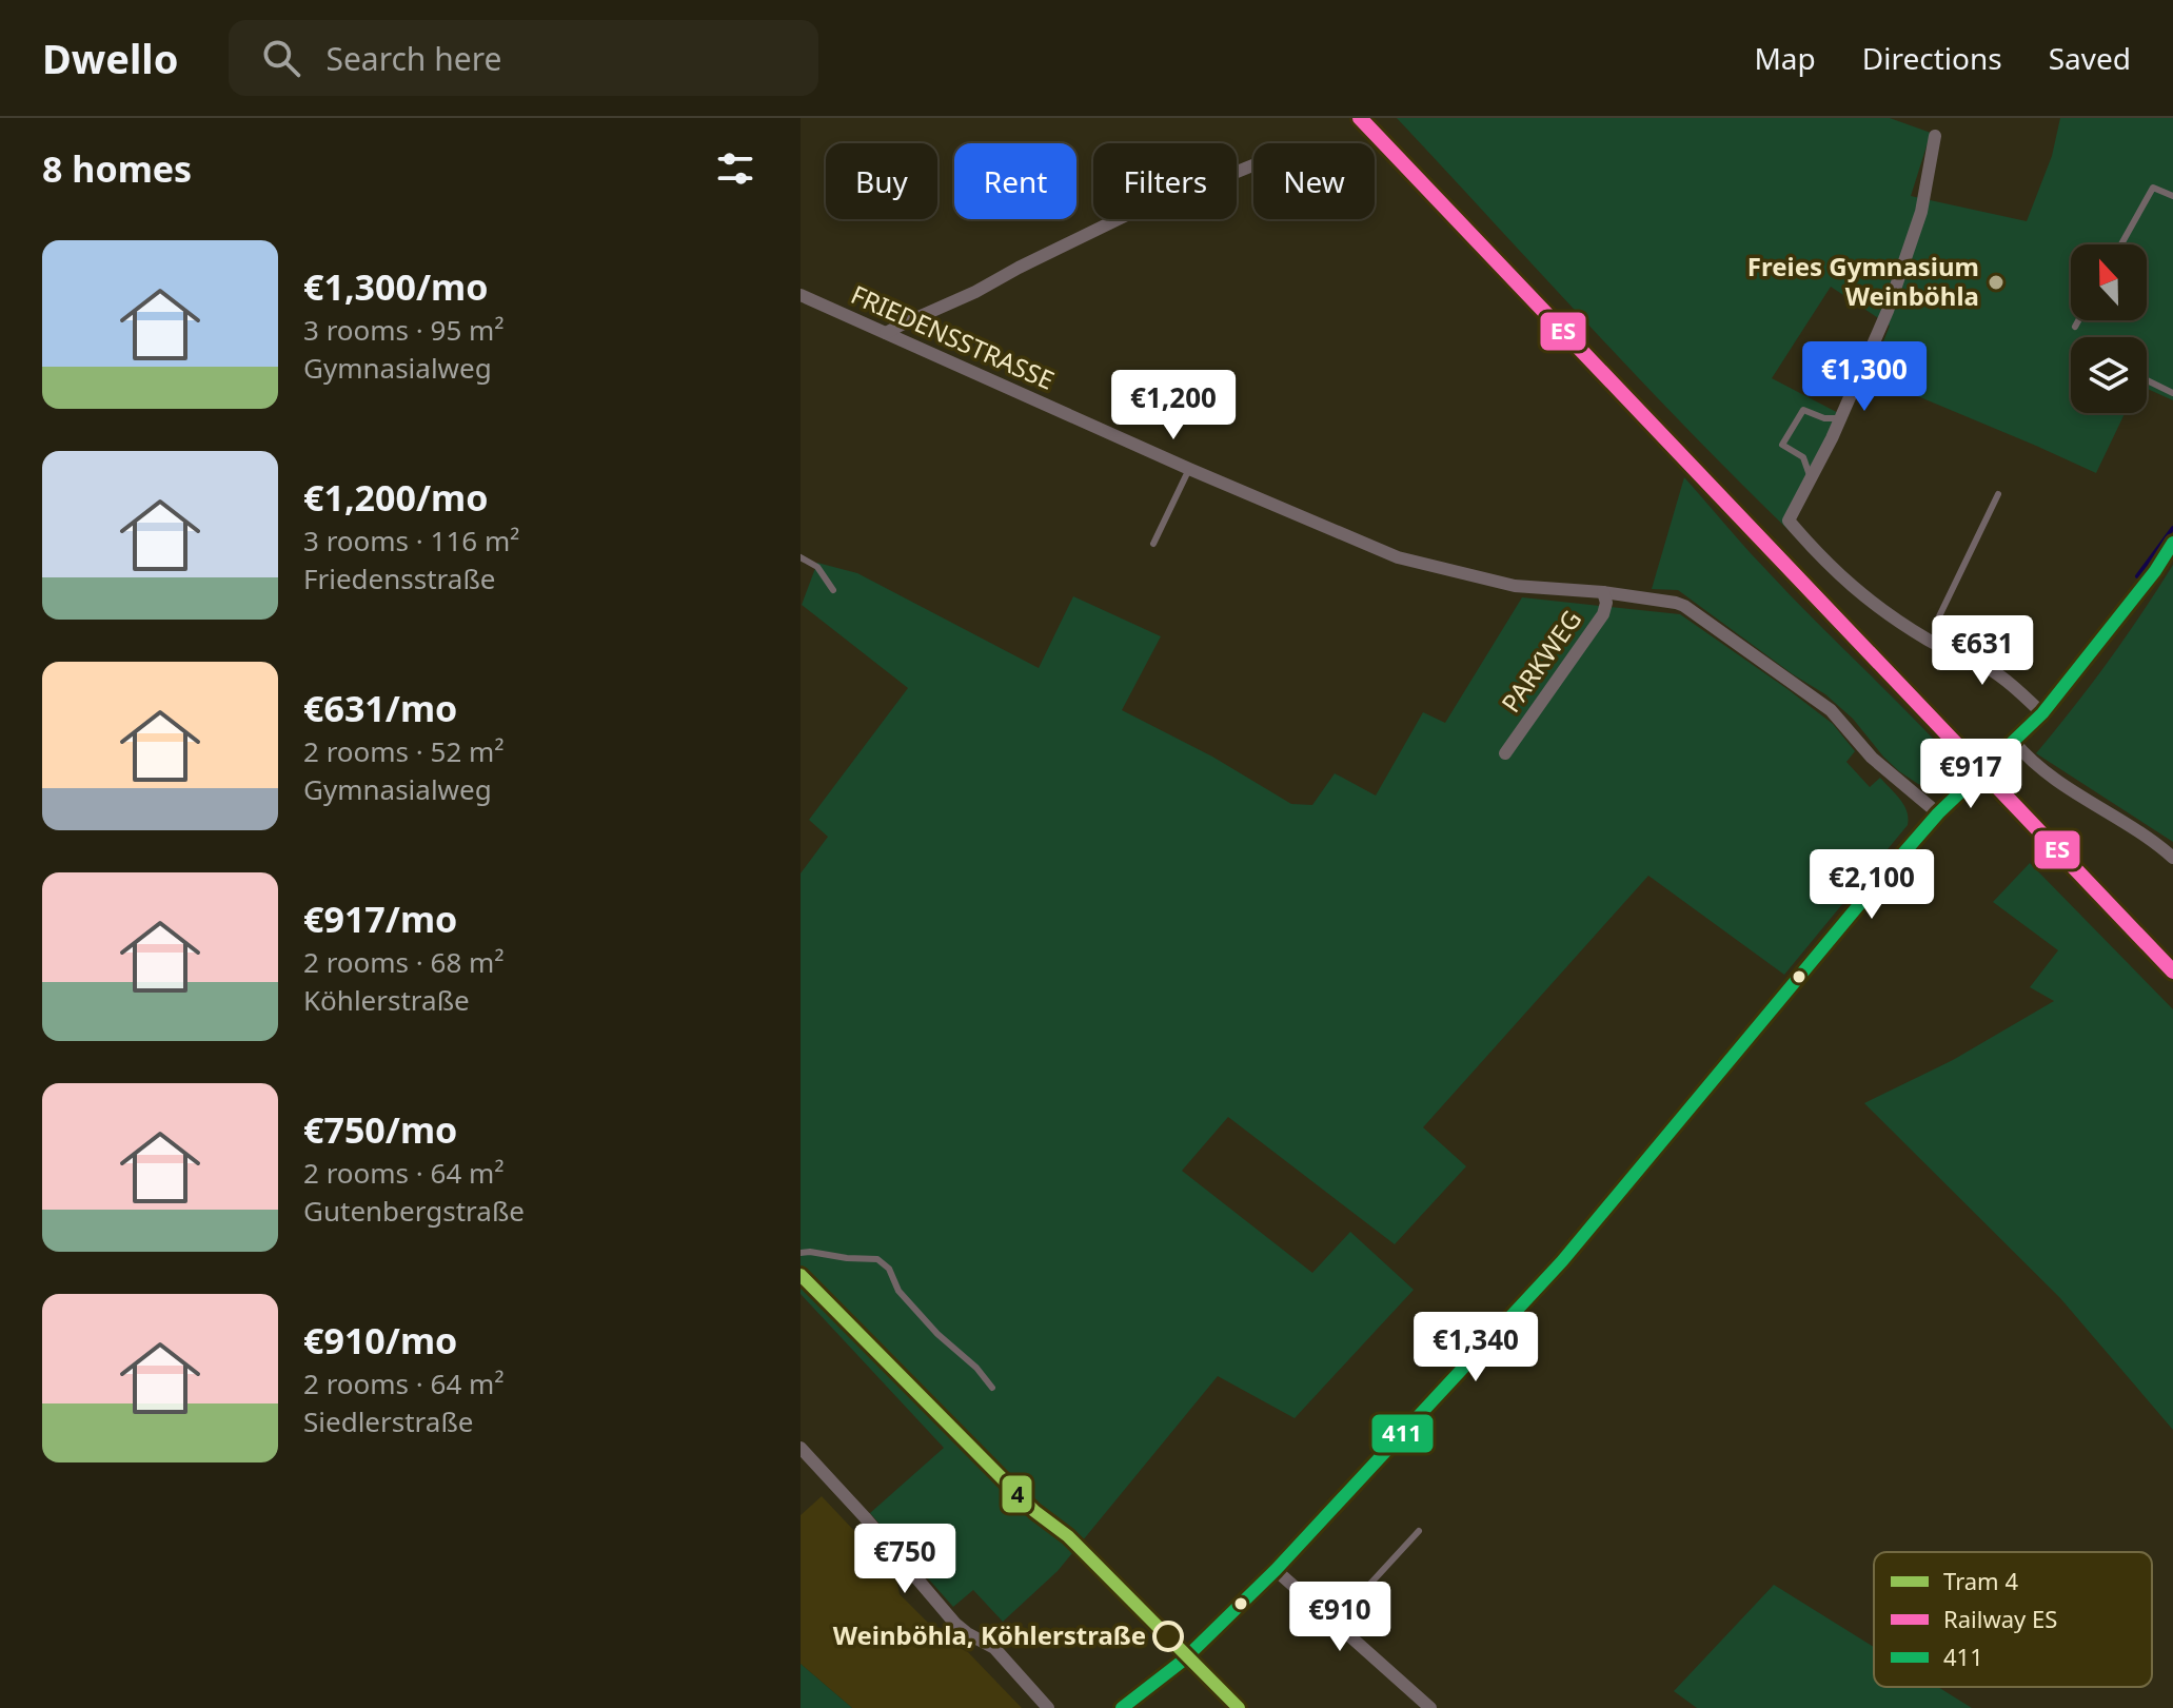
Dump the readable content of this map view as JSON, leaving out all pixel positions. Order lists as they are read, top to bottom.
{
  "streets": {
    "street": ["FRIEDENSSTRASSE", "PARKWEG"]
  },
  "crossings": [
    ["FRIEDENSSTRASSE", "PARKWEG"]
  ],
  "places": ["Freies Gymnasium Weinböhla", "Weinböhla, Köhlerstraße"],
  "lines": ["rail line ES", "transit line 411", "tram line 4"],
  "legend": ["Tram 4", "Railway ES", "411"],
  "north": "top",
  "page": {
    "header": "Dwello",
    "search": "Search here",
    "nav": ["Map", "Directions", "Saved"],
    "heading": "8 homes",
    "chip": [
      "Buy",
      "Rent",
      "Filters",
      "New"
    ],
    "list": [
      {
        "name": "€1,300/mo",
        "note": "3 rooms · 95 m² · Gymnasialweg"
      },
      {
        "name": "€1,200/mo",
        "note": "3 rooms · 116 m² · Friedensstraße"
      },
      {
        "name": "€631/mo",
        "note": "2 rooms · 52 m² · Gymnasialweg"
      },
      {
        "name": "€917/mo",
        "note": "2 rooms · 68 m² · Köhlerstraße"
      },
      {
        "name": "€750/mo",
        "note": "2 rooms · 64 m² · Gutenbergstraße"
      },
      {
        "name": "€910/mo",
        "note": "2 rooms · 64 m² · Siedlerstraße"
      }
    ],
    "price": [
      "€1,300",
      "€1,200",
      "€631",
      "€917",
      "€2,100",
      "€1,340",
      "€750",
      "€910"
    ]
  }
}
